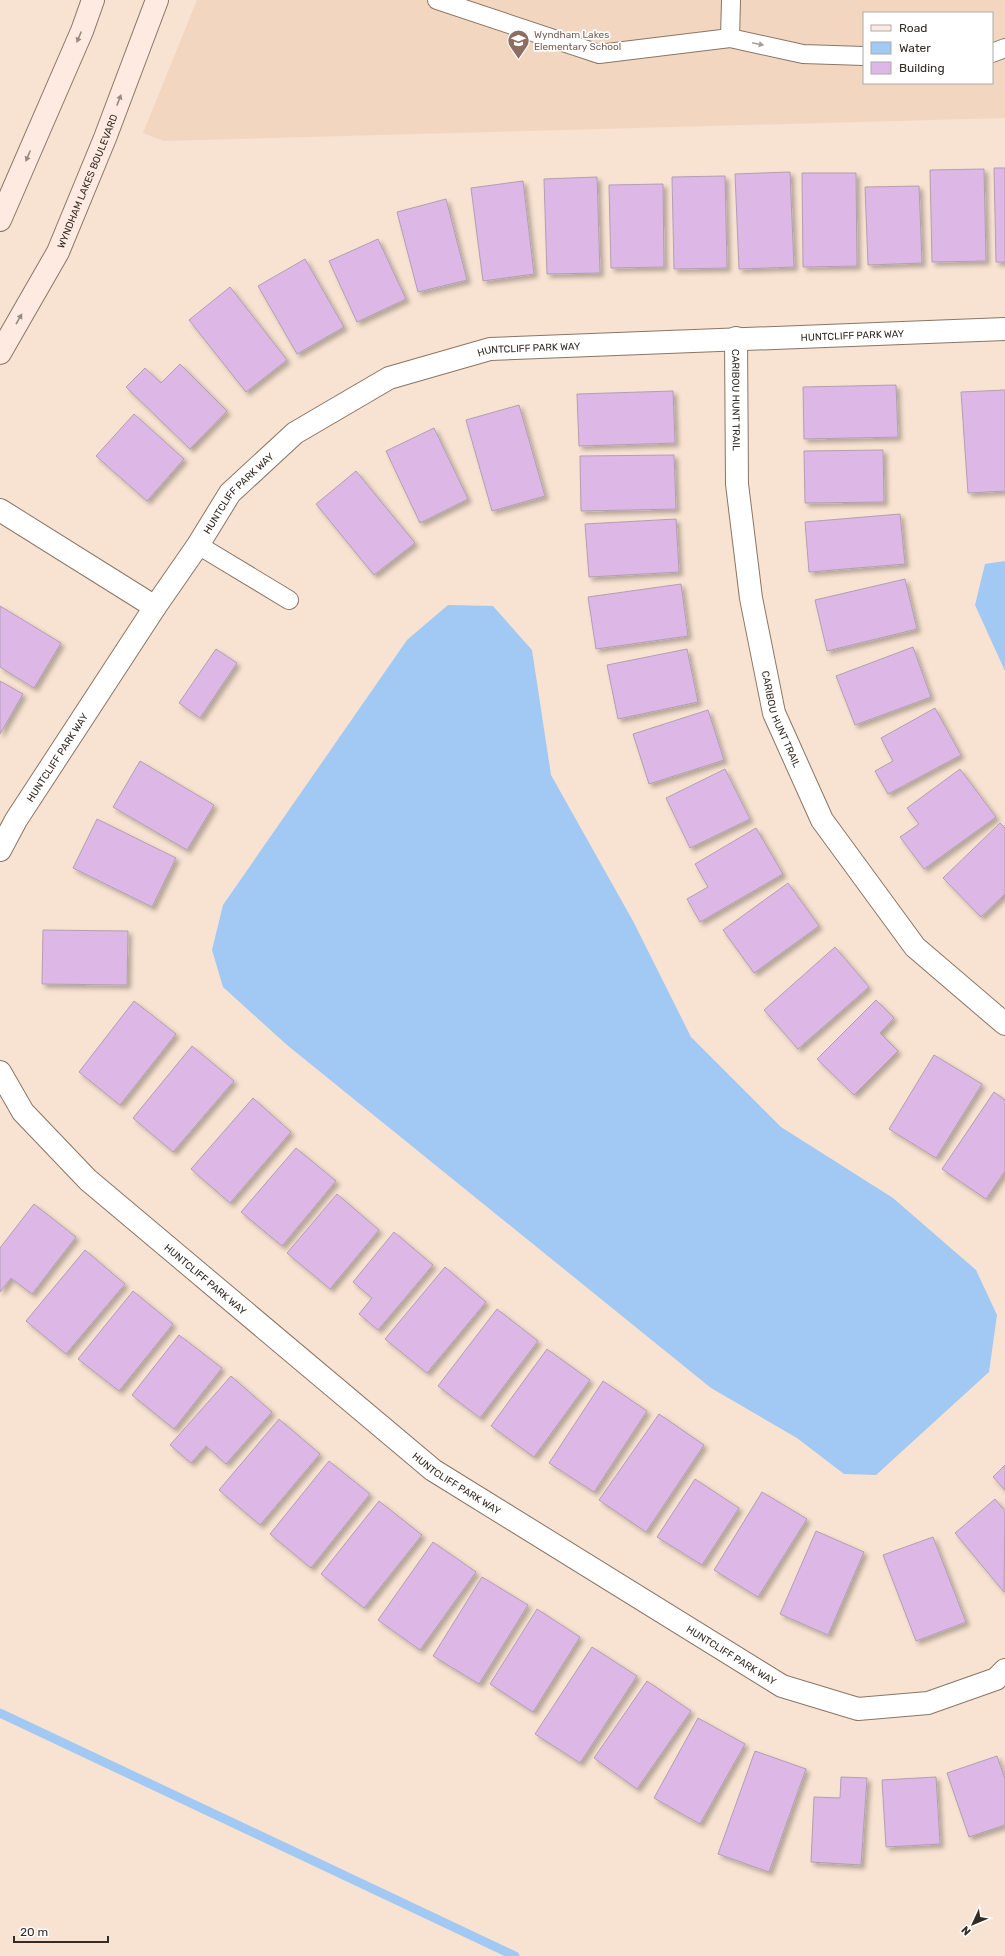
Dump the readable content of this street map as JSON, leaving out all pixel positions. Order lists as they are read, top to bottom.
{
  "streets": {
    "street": ["WYNDHAM LAKES BOULEVARD", "HUNTCLIFF PARK WAY", "CARIBOU HUNT TRAIL"]
  },
  "crossings": [
    ["HUNTCLIFF PARK WAY", "CARIBOU HUNT TRAIL"]
  ],
  "places": {
    "school or university": ["Wyndham Lakes Elementary School"]
  },
  "legend": ["Road", "Water", "Building"],
  "scale_bar": "20 m",
  "north": "bottom left"
}
